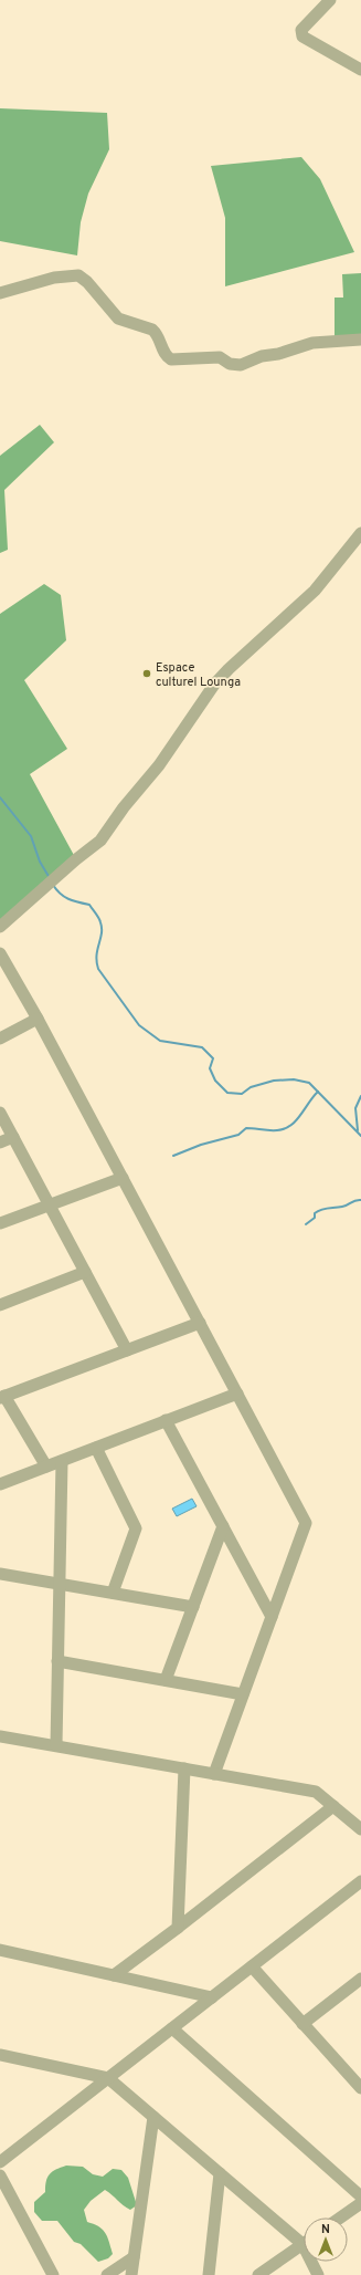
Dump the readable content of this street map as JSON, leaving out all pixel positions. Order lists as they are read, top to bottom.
{
  "places": ["Espace culturel Lounga"],
  "north": "top"
}
